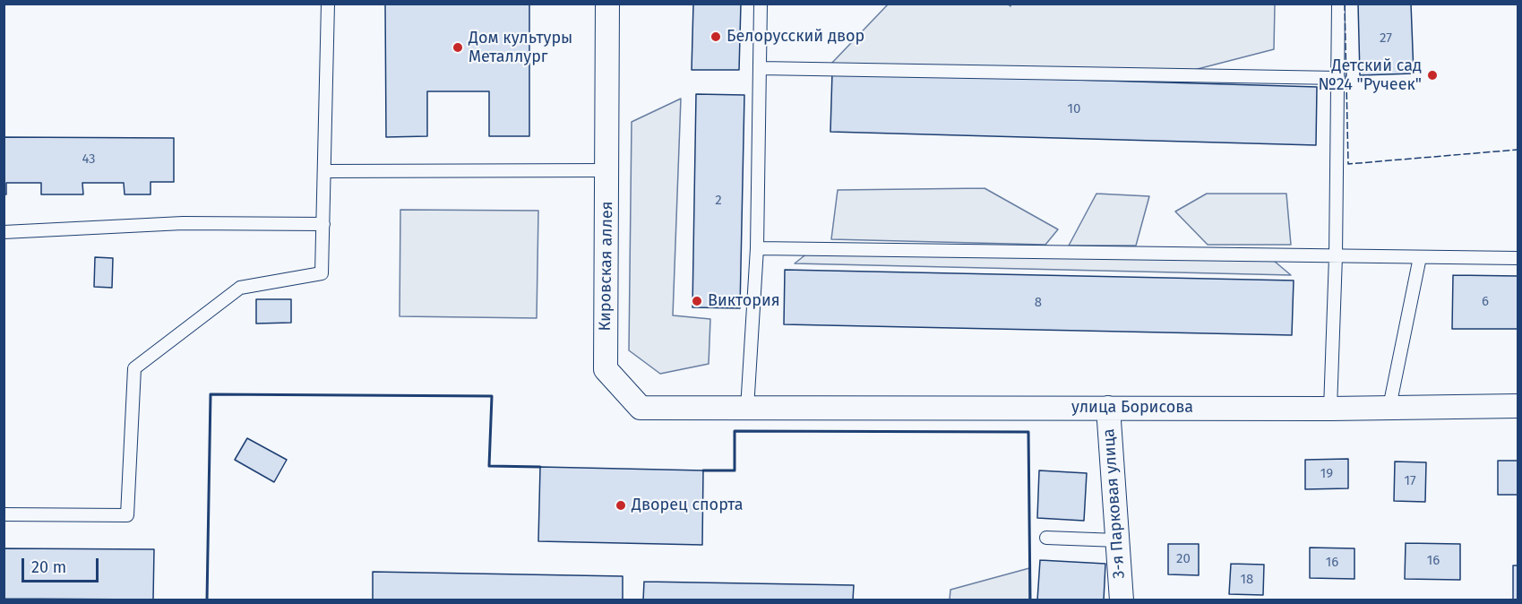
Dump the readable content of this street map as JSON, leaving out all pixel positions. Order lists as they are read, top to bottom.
{
  "streets": {
    "street": ["Кировская аллея", "улица Борисова", "3-я Парковая улица"]
  },
  "crossings": [
    ["Кировская аллея", "улица Борисова"],
    ["улица Борисова", "3-я Парковая улица"]
  ],
  "places": [
    "Белорусский двор",
    "Дом культуры Металлург",
    "Детский сад №24 \"Ручеек\"",
    "Виктория",
    "Дворец спорта"
  ],
  "house_numbers": [
    "27",
    "10",
    "43",
    "2",
    "6",
    "8",
    "19",
    "17",
    "20",
    "16",
    "16",
    "18"
  ],
  "scale_bar": "20 m"
}
